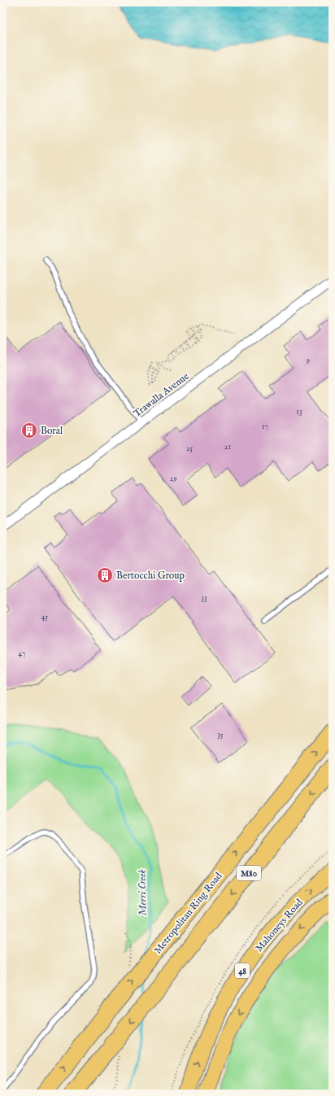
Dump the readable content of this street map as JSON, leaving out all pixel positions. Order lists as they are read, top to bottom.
{
  "streets": {
    "highway": ["M80", "Metropolitan Ring Road"],
    "main road": ["Mahoneys Road", "48"],
    "street": ["Trawalla Avenue"]
  },
  "water": ["Merri Creek"],
  "places": {
    "building": ["Boral", "Bertocchi Group"]
  },
  "house_numbers": [
    "9",
    "13",
    "17",
    "21",
    "25",
    "29",
    "33",
    "45",
    "47",
    "35"
  ]
}
